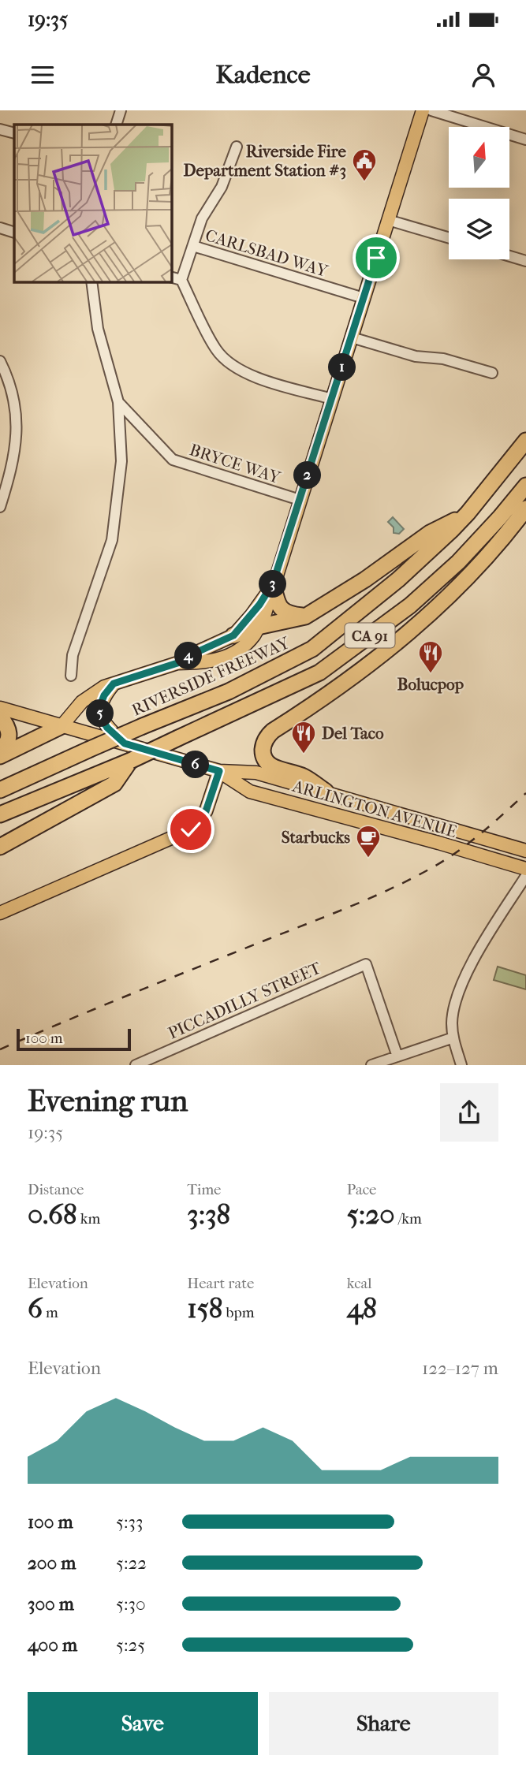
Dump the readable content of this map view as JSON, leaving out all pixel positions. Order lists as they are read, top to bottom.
{
  "streets": {
    "highway": ["CA 91", "RIVERSIDE FREEWAY"],
    "main road": ["ARLINGTON AVENUE"],
    "street": ["CARLSBAD WAY", "BRYCE WAY", "PICCADILLY STREET"]
  },
  "places": {
    "public building": ["Riverside Fire Department Station #3"],
    "restaurant": ["Bolucpop", "Del Taco"],
    "cafe": ["Starbucks"]
  },
  "scale_bar": "100 m",
  "north": "top",
  "page": {
    "status": "19:35",
    "header": "Kadence",
    "pins": [
      "1",
      "2",
      "3",
      "4",
      "5",
      "6"
    ],
    "scale": "100 m",
    "heading": ["Evening run", "19:35"],
    "stats": [
      ["Distance", "0.68 km"],
      ["Time", "3:38"],
      ["Pace", "5:20 /km"],
      ["Elevation", "6 m"],
      ["Heart rate", "158 bpm"],
      ["kcal", "48"]
    ],
    "chart": ["Elevation", "122–127 m"],
    "list": [
      {
        "name": "100 m",
        "note": "5:33"
      },
      {
        "name": "200 m",
        "note": "5:22"
      },
      {
        "name": "300 m",
        "note": "5:30"
      },
      {
        "name": "400 m",
        "note": "5:25"
      }
    ],
    "buttons": ["Save", "Share"]
  }
}
